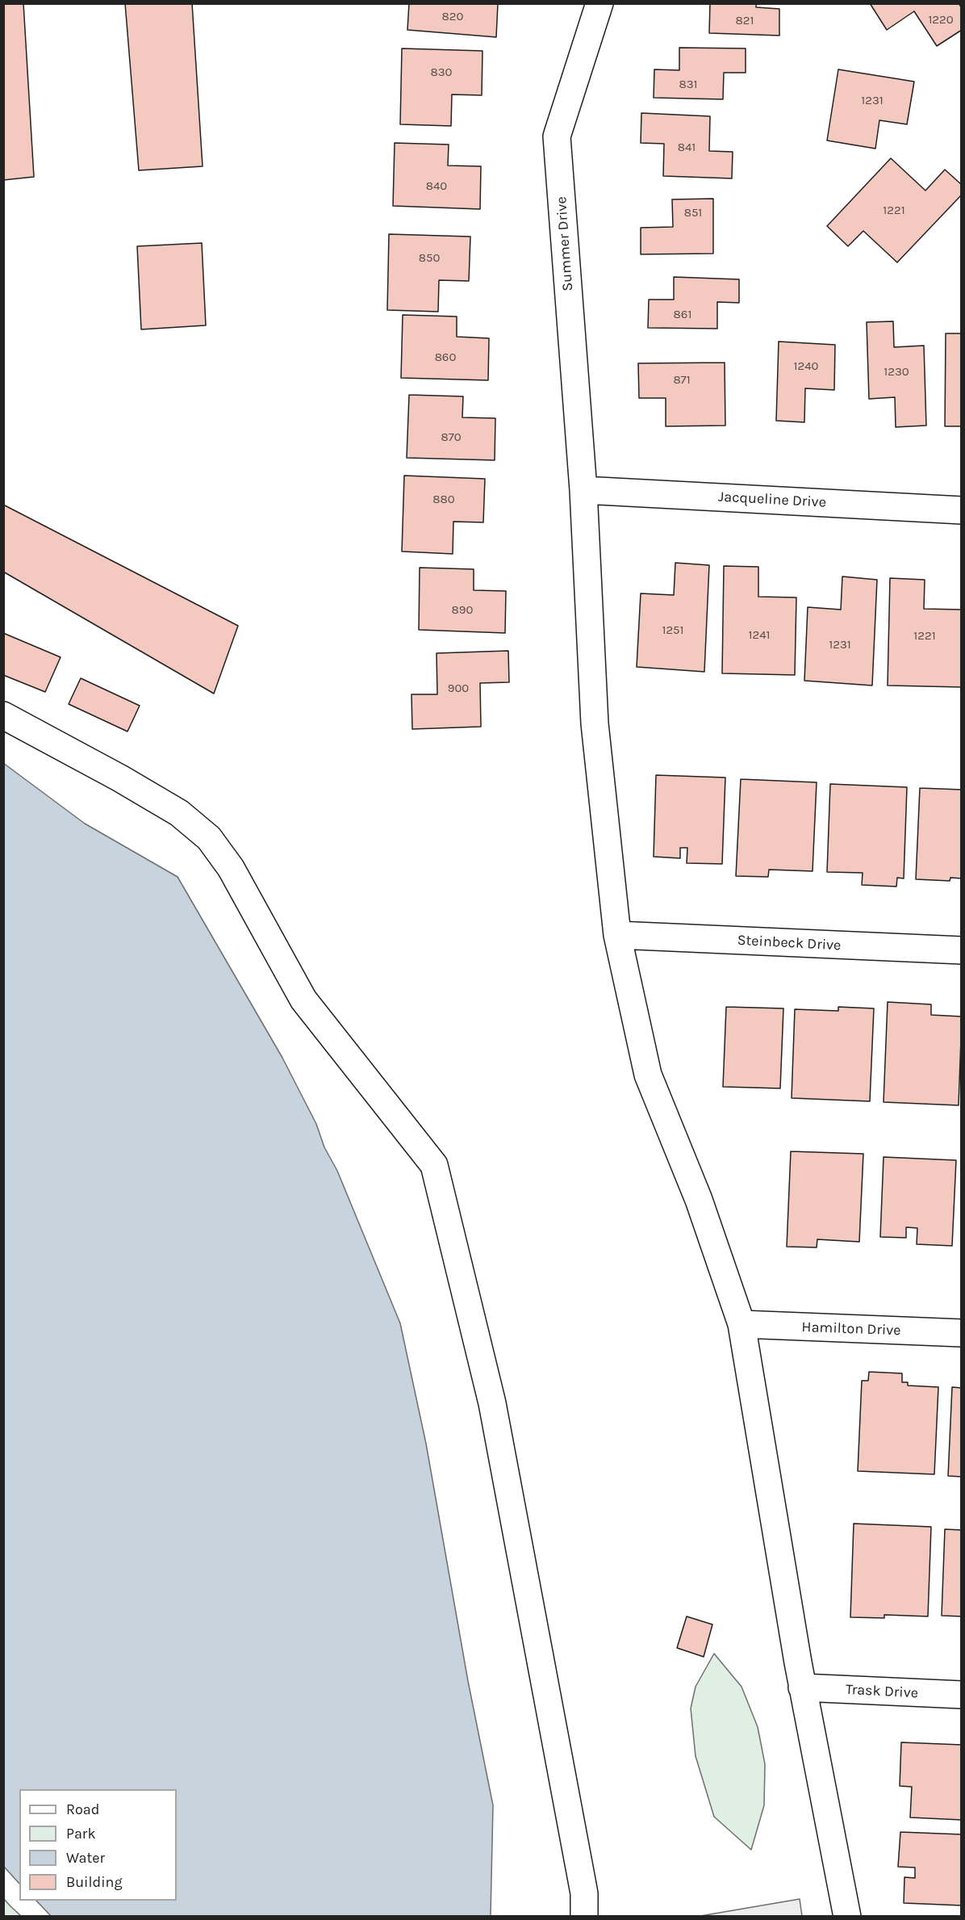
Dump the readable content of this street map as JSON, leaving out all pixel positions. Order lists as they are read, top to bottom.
{
  "streets": {
    "street": [
      "Summer Drive",
      "Jacqueline Drive",
      "Steinbeck Drive",
      "Hamilton Drive",
      "Trask Drive"
    ]
  },
  "crossings": [
    ["Summer Drive", "Jacqueline Drive"],
    ["Summer Drive", "Steinbeck Drive"],
    ["Summer Drive", "Hamilton Drive"],
    ["Summer Drive", "Trask Drive"]
  ],
  "house_numbers": [
    "820",
    "1220",
    "821",
    "830",
    "831",
    "1231",
    "841",
    "840",
    "1221",
    "851",
    "850",
    "861",
    "860",
    "1240",
    "1230",
    "871",
    "870",
    "880",
    "890",
    "1251",
    "1241",
    "1221",
    "1231",
    "900"
  ],
  "legend": [
    "Road",
    "Park",
    "Water",
    "Building"
  ]
}
